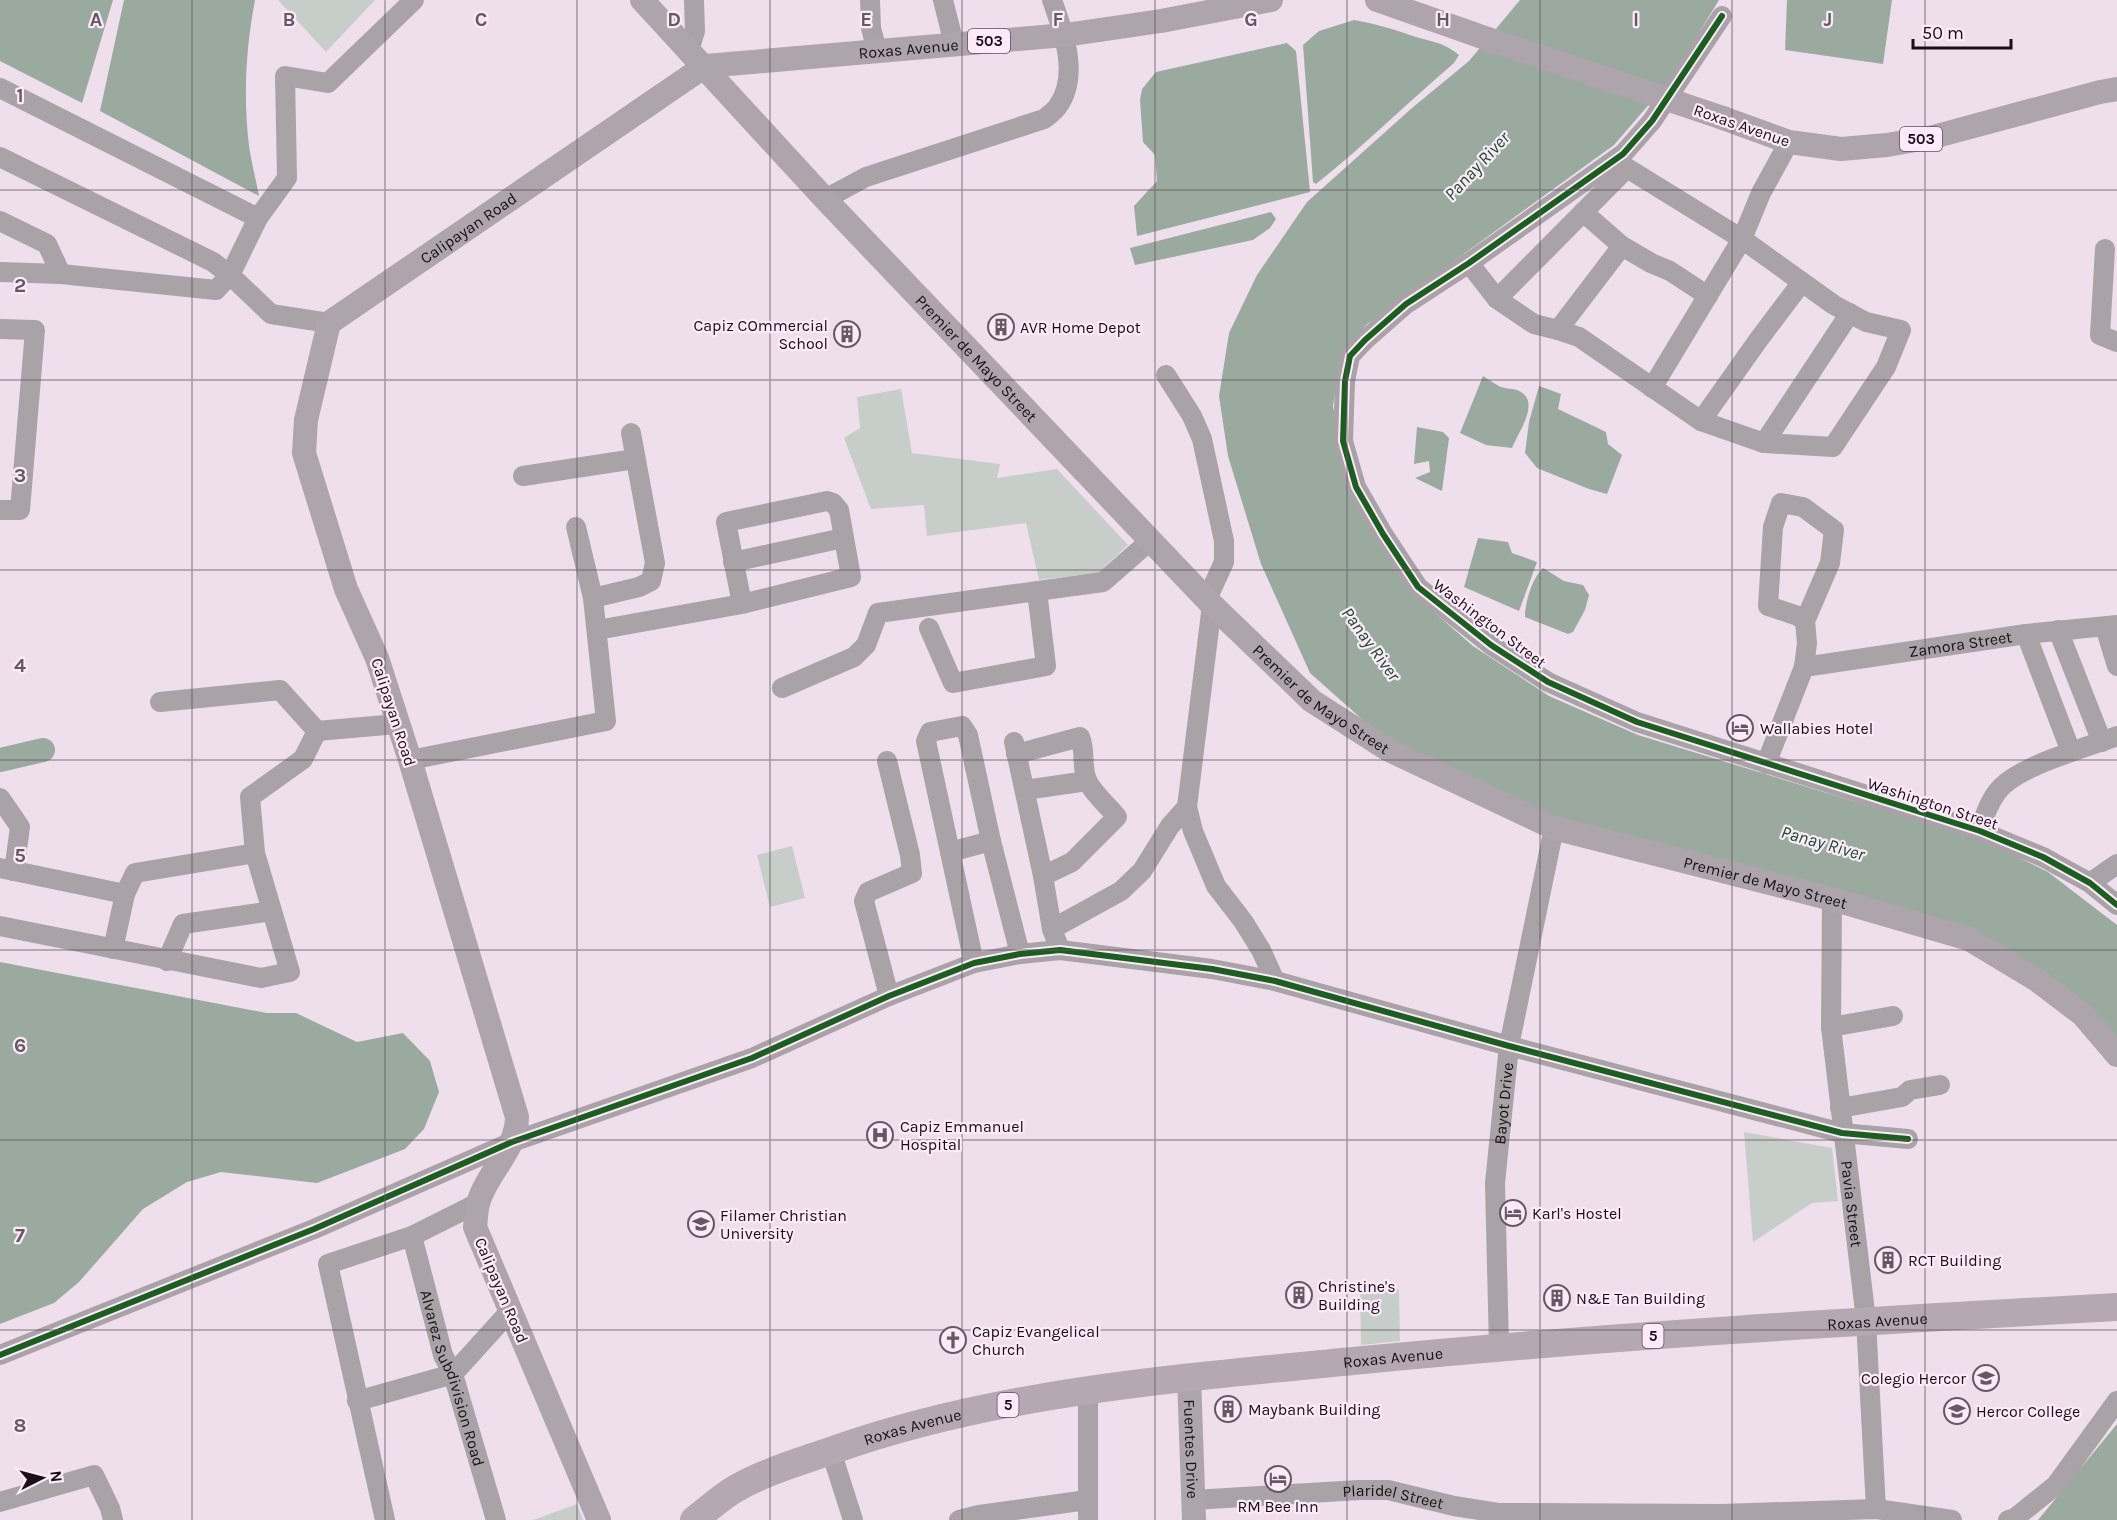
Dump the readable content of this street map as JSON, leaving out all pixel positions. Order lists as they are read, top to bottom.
{
  "streets": {
    "highway": ["Roxas Avenue", "5"],
    "main road": [
      "503",
      "Calipayan Road",
      "Premier de Mayo Street",
      "Fuentes Drive"
    ],
    "street": [
      "Washington Street",
      "Zamora Street",
      "Bayot Drive",
      "Pavia Street",
      "Alvarez Subdivision Road",
      "Plaridel Street"
    ]
  },
  "crossings": [
    ["Roxas Avenue", "Calipayan Road"],
    ["Roxas Avenue", "Premier de Mayo Street"],
    ["Roxas Avenue", "Bayot Drive"],
    ["Roxas Avenue", "Pavia Street"],
    ["Roxas Avenue", "Fuentes Drive"],
    ["Calipayan Road", "Premier de Mayo Street"],
    ["Premier de Mayo Street", "Bayot Drive"],
    ["Premier de Mayo Street", "Pavia Street"],
    ["Pavia Street", "Plaridel Street"],
    ["Fuentes Drive", "Plaridel Street"]
  ],
  "water": ["Panay River"],
  "places": {
    "building": [
      "AVR Home Depot",
      "Capiz COmmercial School",
      "RCT Building",
      "Christine's Building",
      "N&E Tan Building",
      "Maybank Building"
    ],
    "hotel": ["Wallabies Hotel", "Karl's Hostel", "RM Bee Inn"],
    "hospital": ["Capiz Emmanuel Hospital"],
    "school or university": ["Filamer Christian University", "Colegio Hercor", "Hercor College"],
    "church": ["Capiz Evangelical Church"]
  },
  "scale_bar": "50 m",
  "north": "right",
  "grid": {
    "columns": [
      "A",
      "B",
      "C",
      "D",
      "E",
      "F",
      "G",
      "H",
      "I",
      "J"
    ],
    "rows": [
      "1",
      "2",
      "3",
      "4",
      "5",
      "6",
      "7",
      "8"
    ]
  }
}
